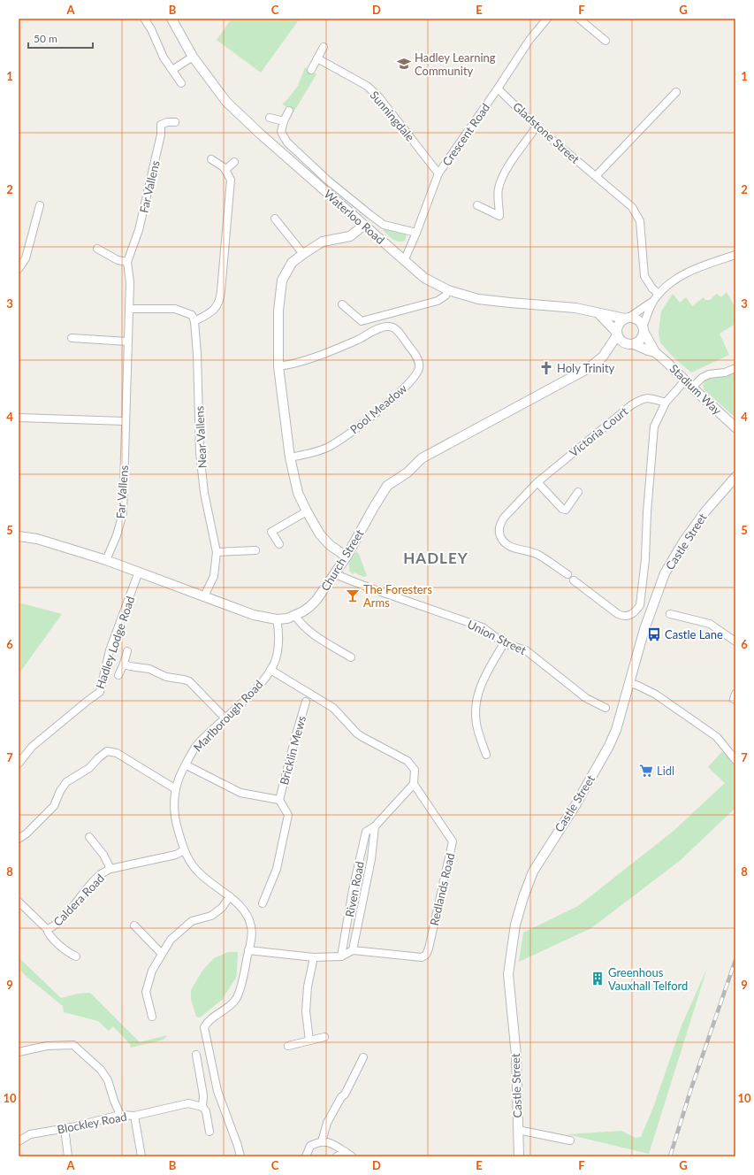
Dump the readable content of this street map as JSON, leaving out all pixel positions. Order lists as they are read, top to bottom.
{
  "streets": {
    "street": [
      "Sunningdale",
      "Gladstone Street",
      "Crescent Road",
      "Far Vallens",
      "Waterloo Road",
      "Stadium Way",
      "Pool Meadow",
      "Victoria Court",
      "Near Vallens",
      "Castle Street",
      "Church Street",
      "Union Street",
      "Hadley Lodge Road",
      "Marlborough Road",
      "Bricklin Mews",
      "Riven Road",
      "Redlands Road",
      "Caldera Road",
      "Blockley Road"
    ]
  },
  "crossings": [
    ["Sunningdale", "Crescent Road"],
    ["Gladstone Street", "Crescent Road"],
    ["Crescent Road", "Waterloo Road"],
    ["Far Vallens", "Church Street"],
    ["Waterloo Road", "Stadium Way"],
    ["Waterloo Road", "Church Street"],
    ["Stadium Way", "Church Street"],
    ["Near Vallens", "Church Street"],
    ["Church Street", "Union Street"],
    ["Church Street", "Hadley Lodge Road"],
    ["Church Street", "Marlborough Road"],
    ["Marlborough Road", "Bricklin Mews"],
    ["Marlborough Road", "Redlands Road"],
    ["Marlborough Road", "Caldera Road"],
    ["Riven Road", "Redlands Road"]
  ],
  "districts": ["HADLEY"],
  "places": {
    "school or university": ["Hadley Learning Community"],
    "church": ["Holy Trinity"],
    "bar": ["The Foresters Arms"],
    "bus stop": ["Castle Lane"],
    "supermarket": ["Lidl"],
    "building": ["Greenhous Vauxhall Telford"]
  },
  "scale_bar": "50 m",
  "grid": {
    "columns": [
      "A",
      "B",
      "C",
      "D",
      "E",
      "F",
      "G"
    ],
    "rows": [
      "1",
      "2",
      "3",
      "4",
      "5",
      "6",
      "7",
      "8",
      "9",
      "10"
    ]
  }
}
